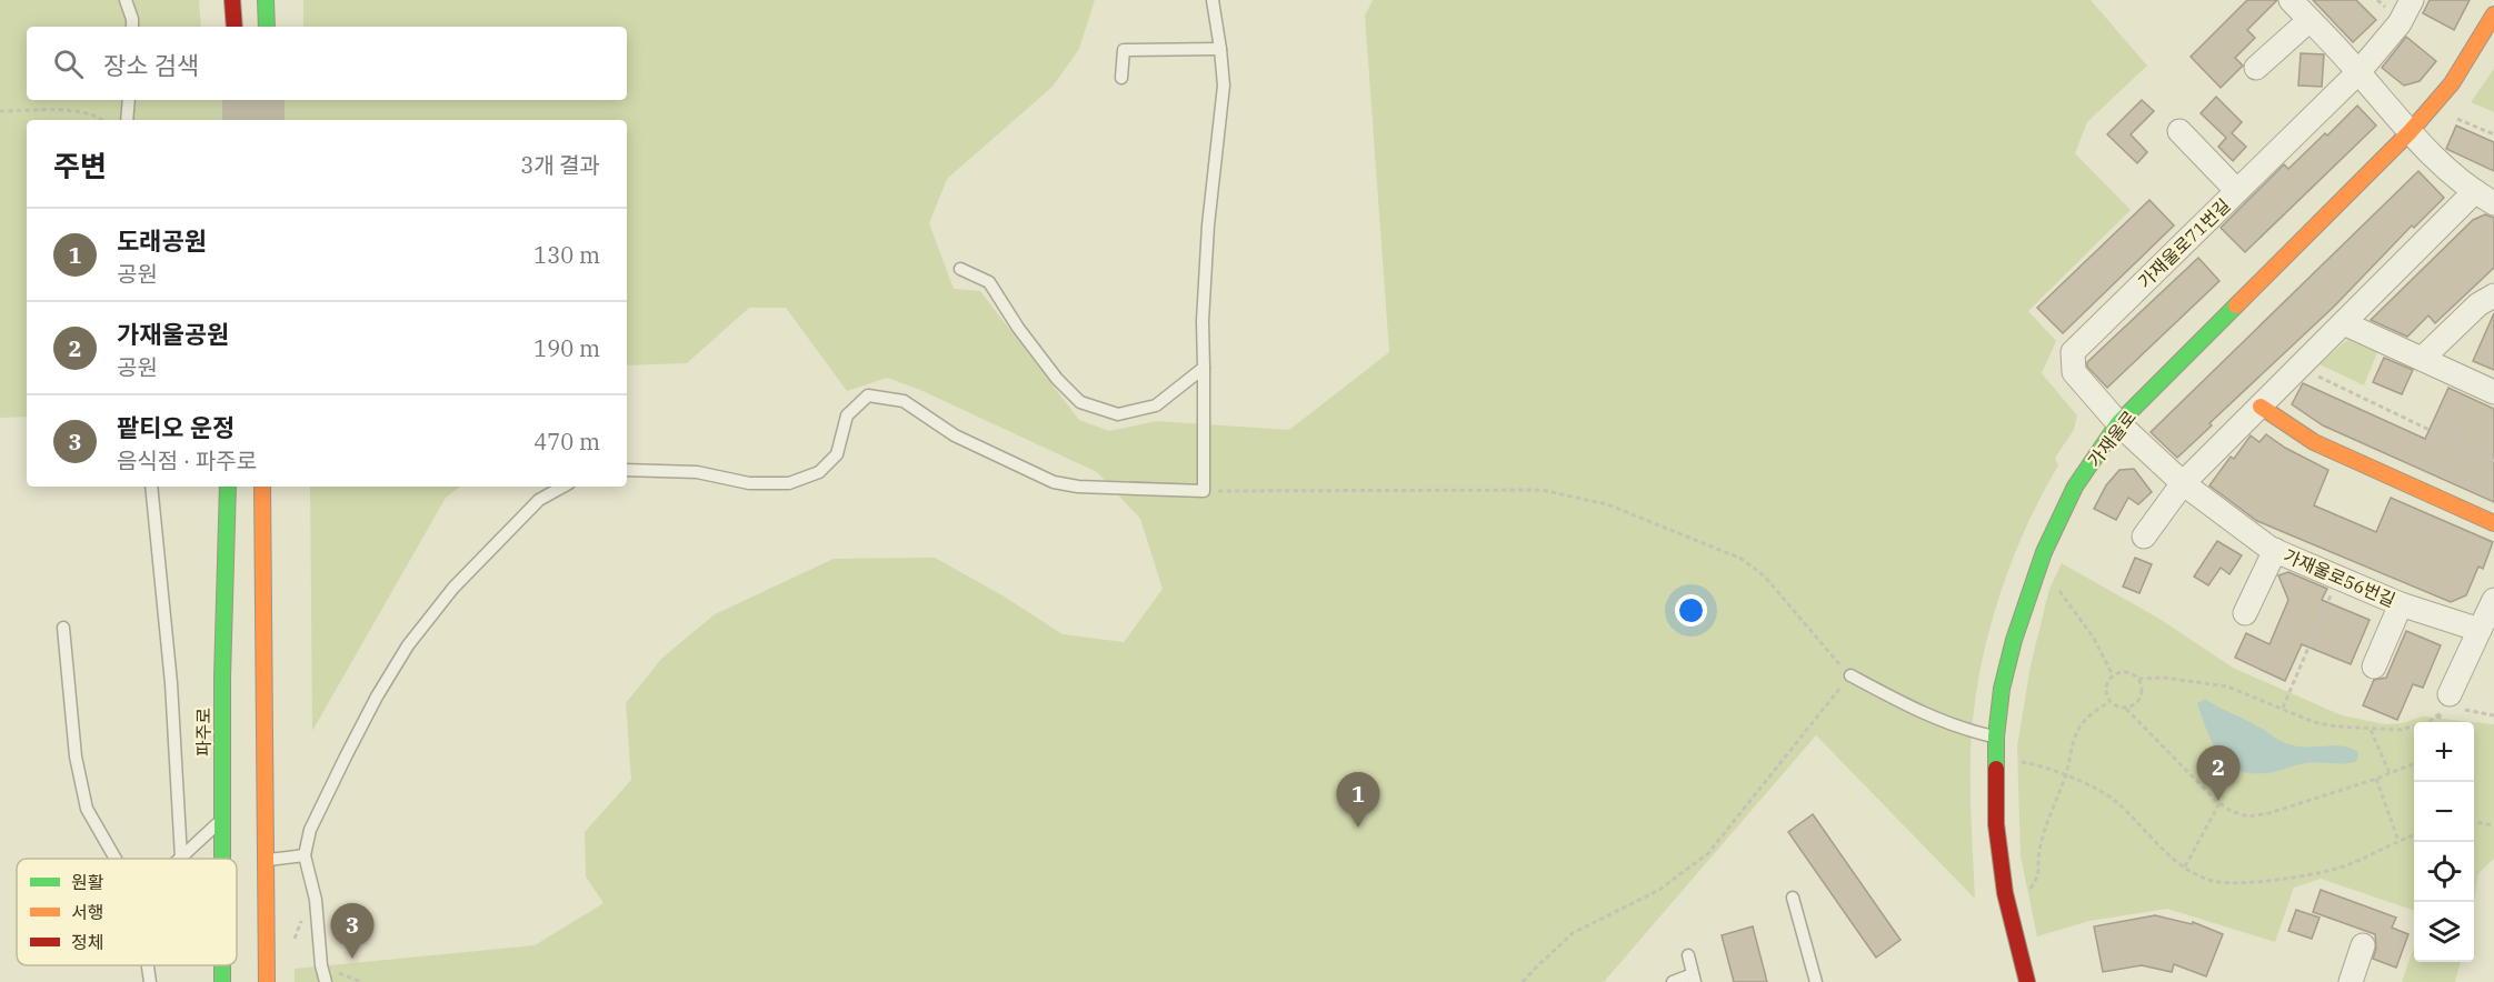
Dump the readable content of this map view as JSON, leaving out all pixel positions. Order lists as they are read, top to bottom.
{
  "streets": {
    "street": [
      "가재울로71번길",
      "가재울로",
      "가재울로56번길",
      "파주로"
    ]
  },
  "crossings": [
    ["가재울로71번길", "가재울로"],
    ["가재울로71번길", "가재울로56번길"],
    ["가재울로", "가재울로56번길"]
  ],
  "legend": ["원활", "서행", "정체"],
  "page": {
    "search": "장소 검색",
    "heading": ["주변", "3개 결과"],
    "list": [
      {
        "mark": "1",
        "name": "도래공원",
        "note": "공원",
        "value": "130 m"
      },
      {
        "mark": "2",
        "name": "가재울공원",
        "note": "공원",
        "value": "190 m"
      },
      {
        "mark": "3",
        "name": "팥티오 운정",
        "note": "음식점 · 파주로",
        "value": "470 m"
      }
    ],
    "map_buttons": ["+", "−"],
    "pins": ["2", "1", "3"]
  }
}
